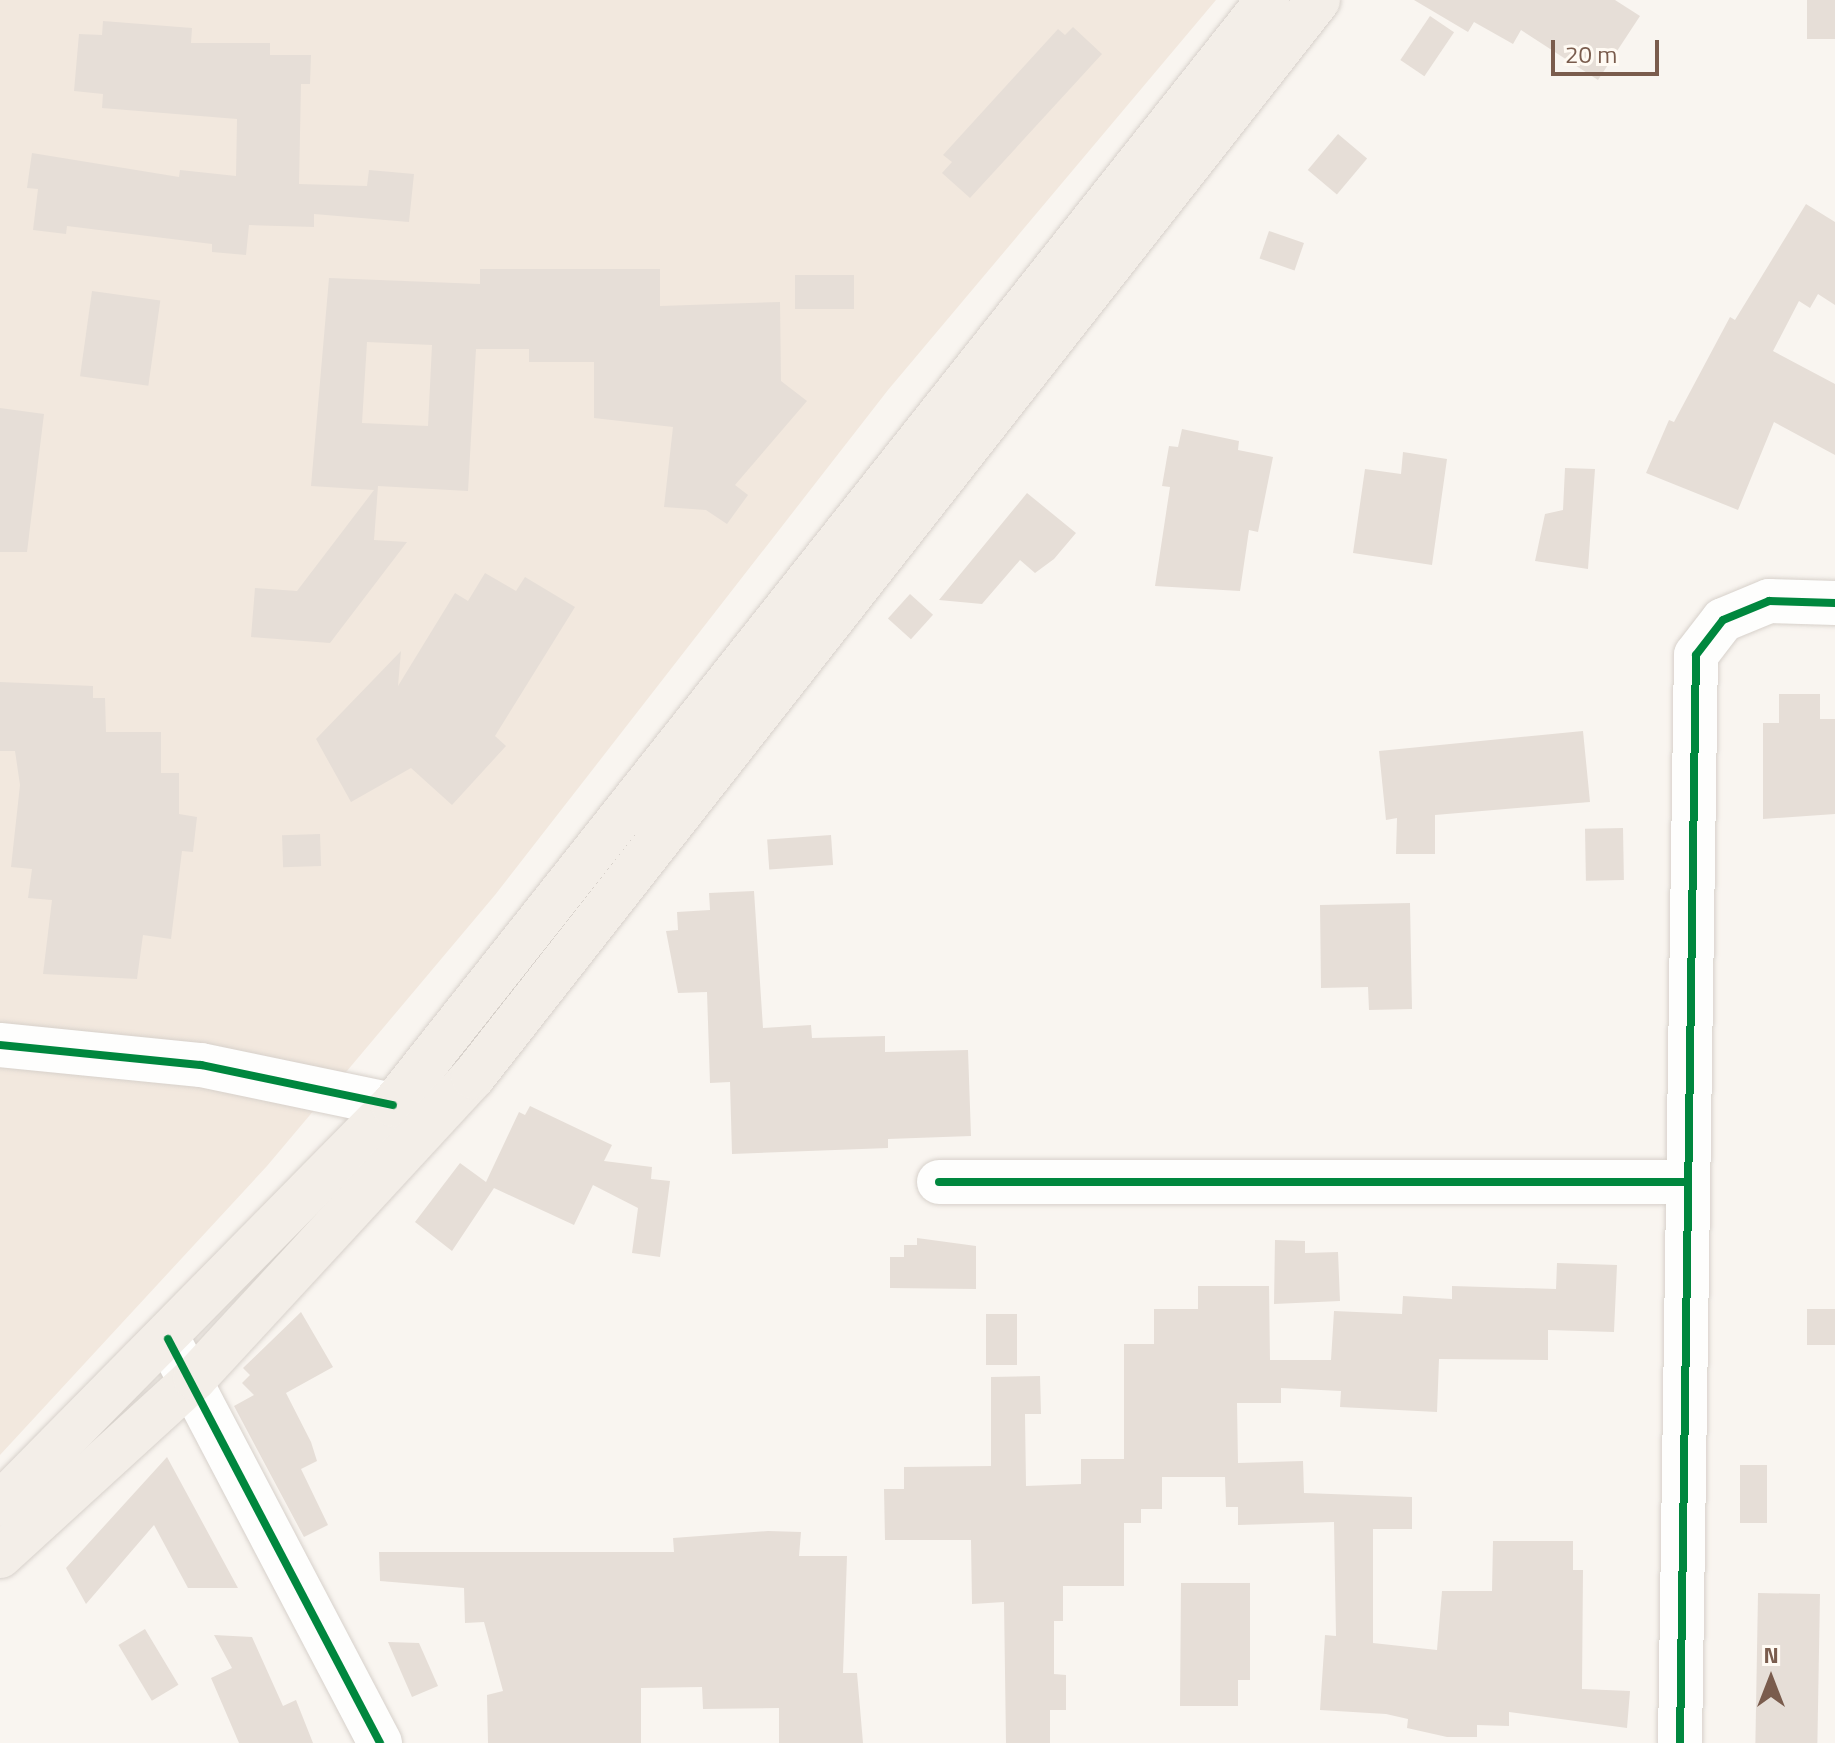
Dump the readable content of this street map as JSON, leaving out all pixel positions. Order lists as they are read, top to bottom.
{
  "scale_bar": "20 m",
  "north": "top"
}
